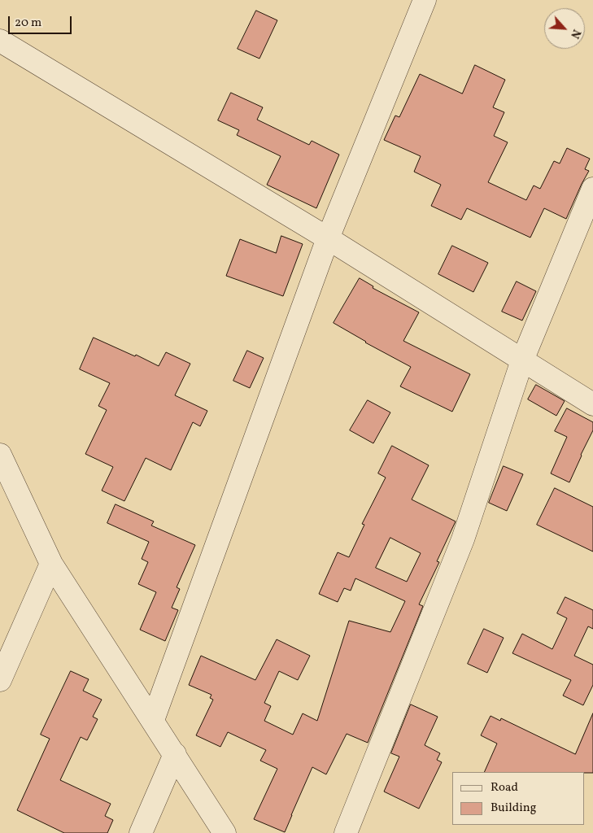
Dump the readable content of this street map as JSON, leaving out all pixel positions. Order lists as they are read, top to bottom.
{
  "legend": ["Road", "Building"],
  "scale_bar": "20 m",
  "north": "bottom right"
}
